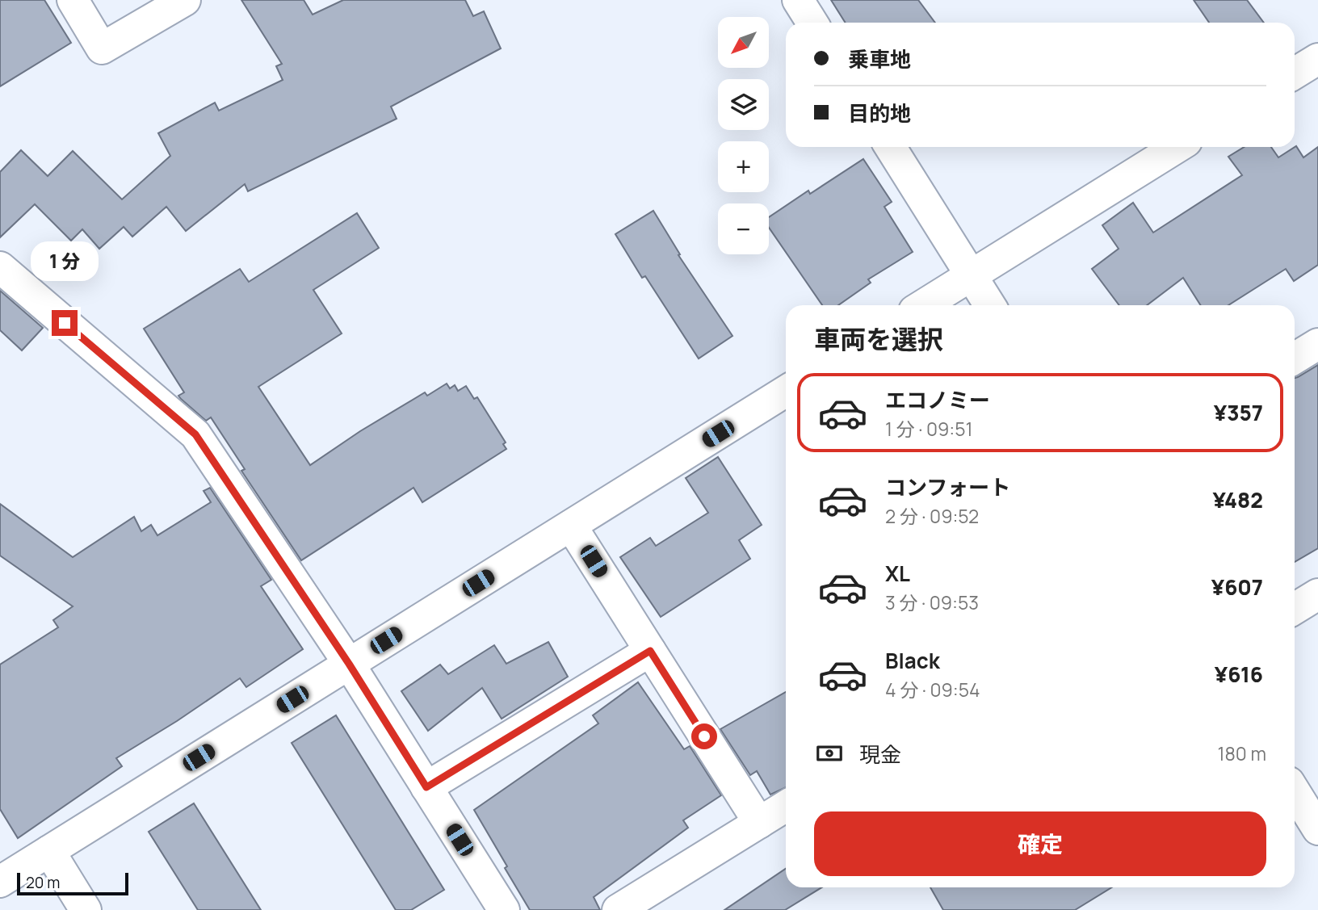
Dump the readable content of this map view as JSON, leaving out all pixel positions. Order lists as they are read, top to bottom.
{
  "scale_bar": "20 m",
  "north": "bottom left",
  "page": {
    "map_buttons": ["+", "−"],
    "banner": ["乗車地", "目的地"],
    "bubble": "1 分",
    "heading": "車両を選択",
    "list": [
      {
        "name": "エコノミー",
        "note": "1 分 · 09:51",
        "value": "¥357"
      },
      {
        "name": "コンフォート",
        "note": "2 分 · 09:52",
        "value": "¥482"
      },
      {
        "name": "XL",
        "note": "3 分 · 09:53",
        "value": "¥607"
      },
      {
        "name": "Black",
        "note": "4 分 · 09:54",
        "value": "¥616"
      }
    ],
    "pay": ["現金", "180 m"],
    "buttons": "確定",
    "scale": "20 m"
  }
}
